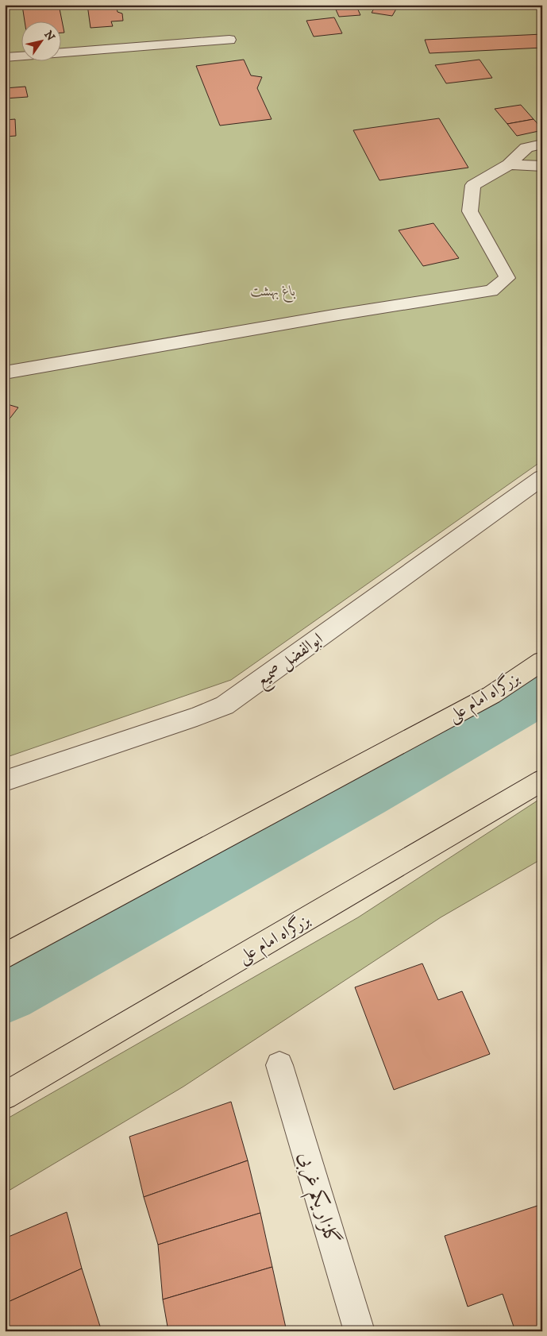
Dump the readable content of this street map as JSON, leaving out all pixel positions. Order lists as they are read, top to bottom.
{
  "streets": {
    "highway": ["بزرگراه امام علی"],
    "street": ["ابوالفضل صمیع", "گلزار یکم غربی"]
  },
  "parks": ["باغ بهشت"],
  "north": "top right"
}
